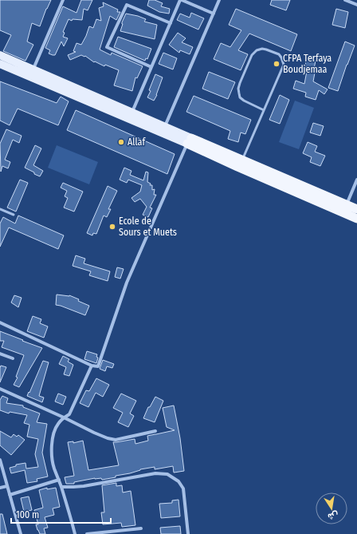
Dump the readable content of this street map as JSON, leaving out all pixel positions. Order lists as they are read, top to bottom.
{
  "places": ["CFPA Terfaya Boudjemaa", "Allaf", "Ecole de Sours et Muets"],
  "scale_bar": "100 m",
  "north": "bottom"
}
